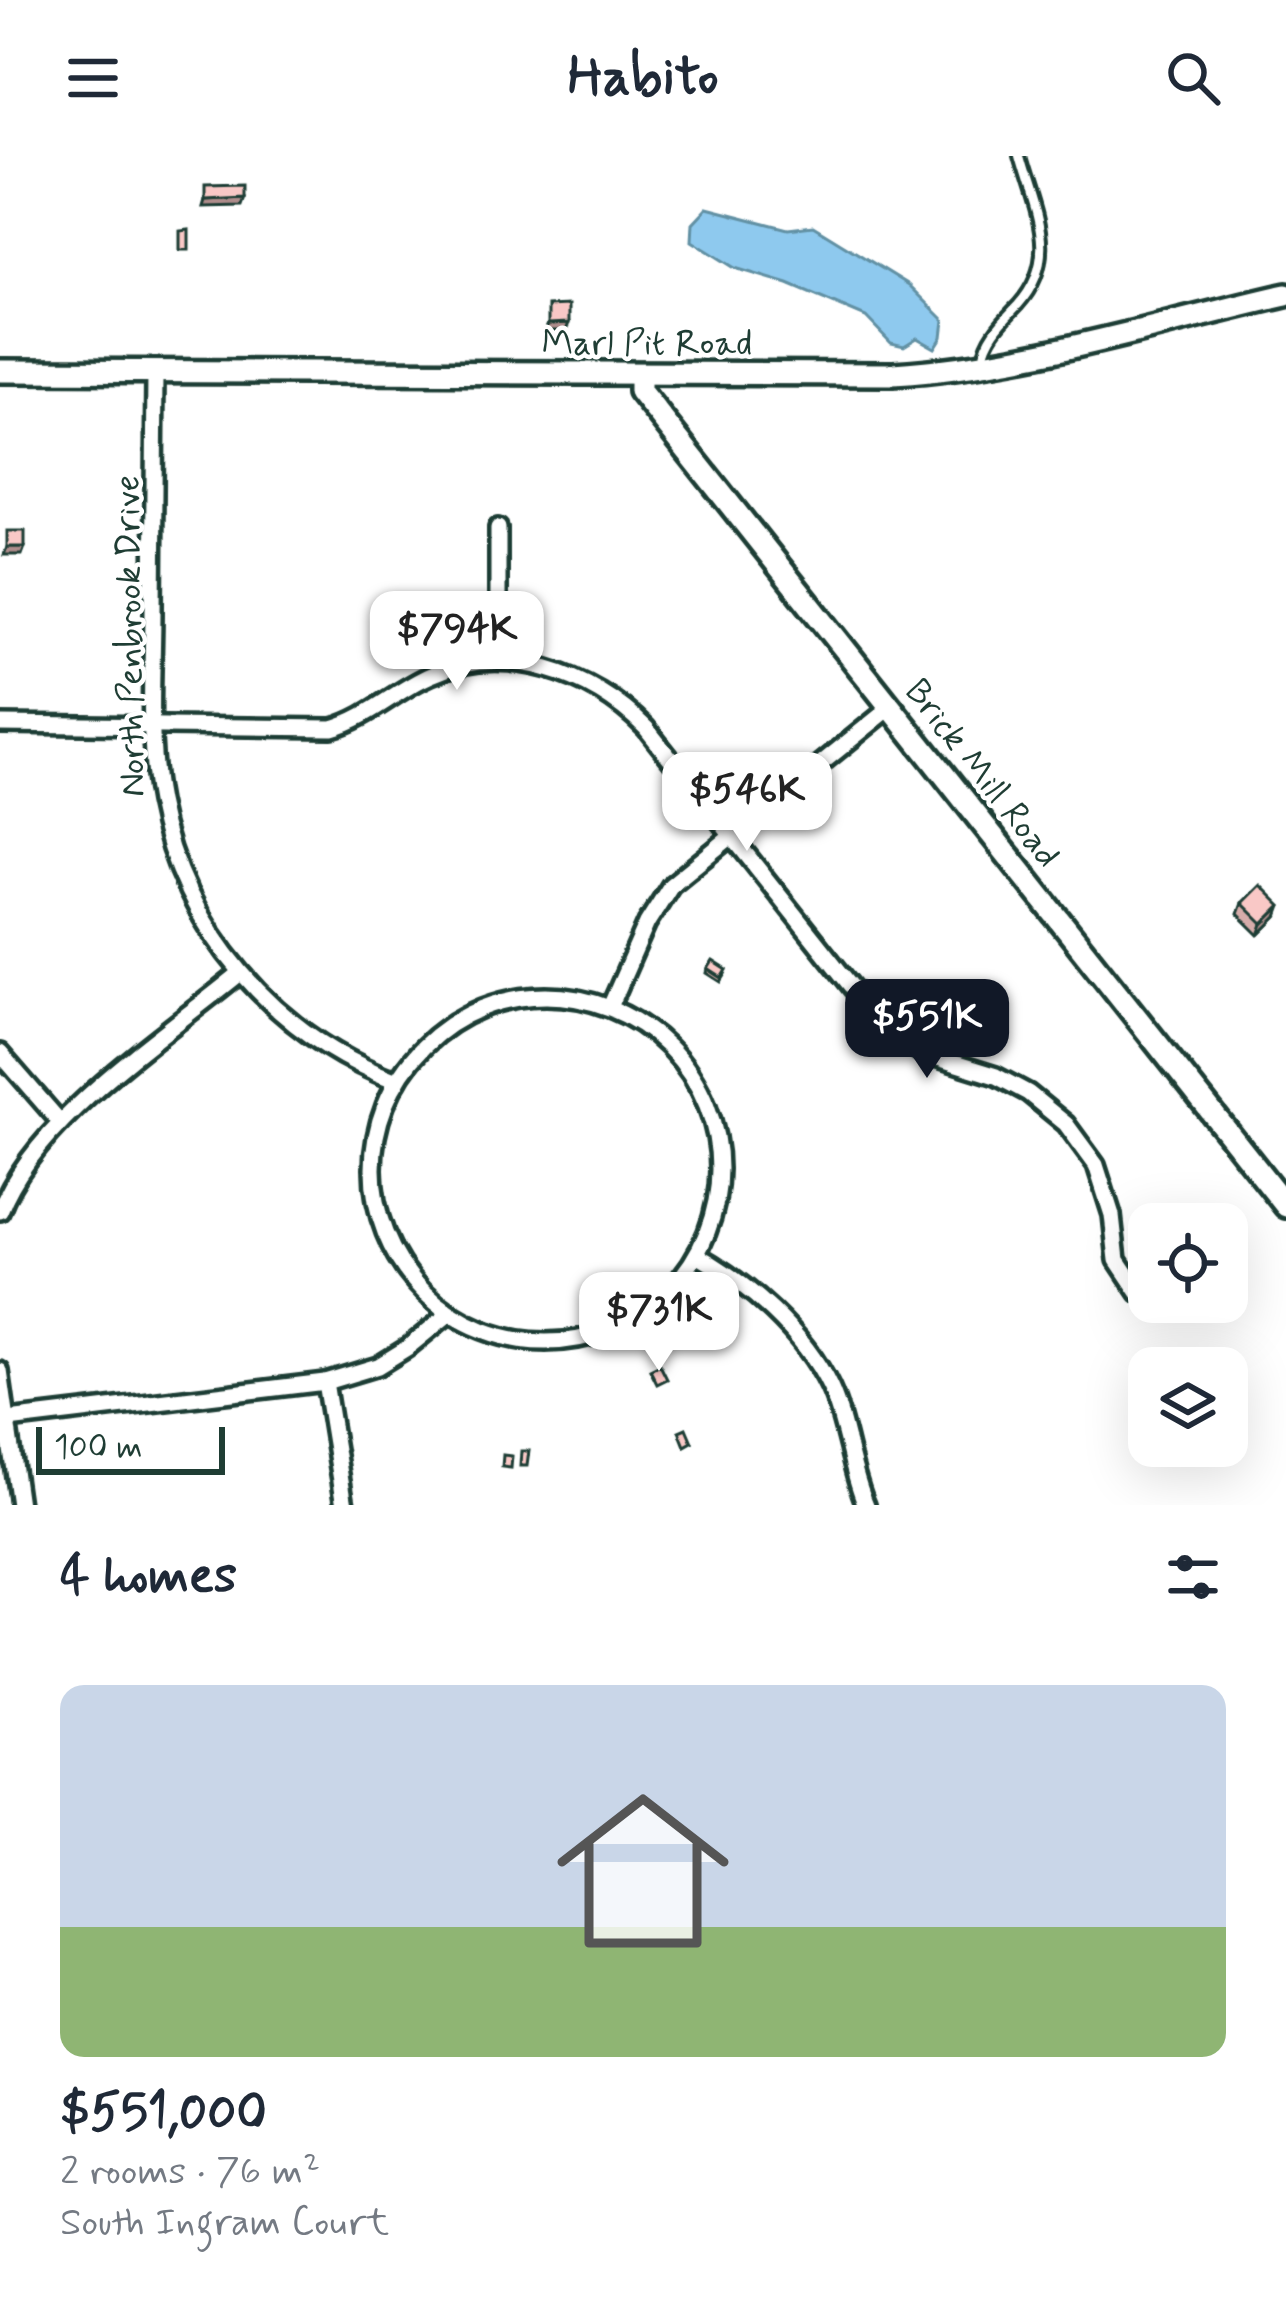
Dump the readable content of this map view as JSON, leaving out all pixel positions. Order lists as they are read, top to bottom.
{
  "streets": {
    "street": ["Marl Pit Road", "North Penbrook Drive", "Brick Mill Road"]
  },
  "crossings": [
    ["Marl Pit Road", "North Penbrook Drive"],
    ["Marl Pit Road", "Brick Mill Road"]
  ],
  "scale_bar": "100 m",
  "page": {
    "header": "Habito",
    "price": [
      "$794K",
      "$546K",
      "$551K",
      "$731K"
    ],
    "scale": "100 m",
    "heading": "4 homes",
    "list": [
      {
        "name": "$551,000",
        "note": "2 rooms · 76 m² · South Ingram Court"
      }
    ]
  }
}
